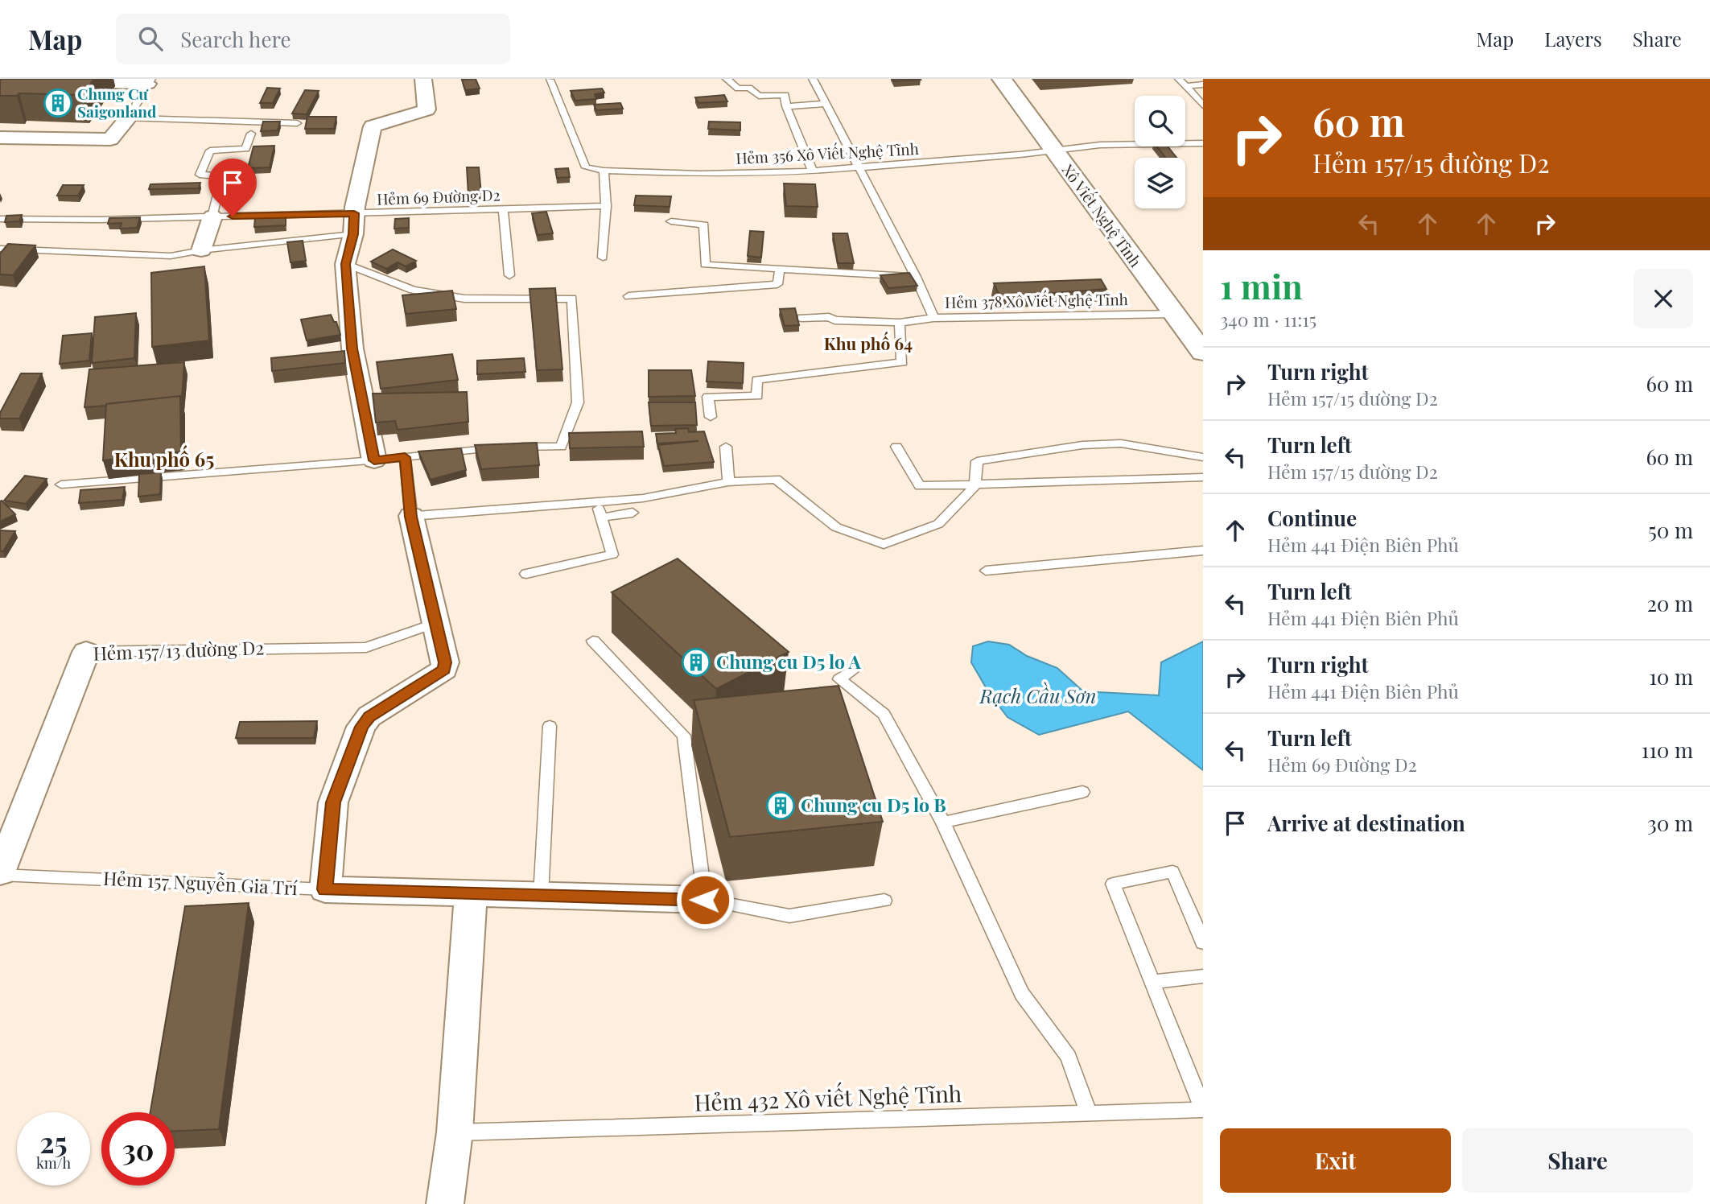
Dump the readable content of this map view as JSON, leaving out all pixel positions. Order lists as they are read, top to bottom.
{
  "streets": {
    "main road": ["Xô Viết Nghệ Tĩnh"],
    "street": ["Hẻm 157/13 đường D2", "Hẻm 157 Nguyễn Gia Trí"],
    "lane": [
      "Hẻm 356 Xô Viết Nghệ Tĩnh",
      "Hẻm 69 Đường D2",
      "Hẻm 378 Xô Viết Nghệ Tĩnh",
      "Hẻm 432 Xô viết Nghệ Tĩnh"
    ]
  },
  "crossings": [
    ["Hẻm 356 Xô Viết Nghệ Tĩnh", "Xô Viết Nghệ Tĩnh"],
    ["Xô Viết Nghệ Tĩnh", "Hẻm 378 Xô Viết Nghệ Tĩnh"],
    ["Hẻm 157/13 đường D2", "Hẻm 157 Nguyễn Gia Trí"]
  ],
  "districts": ["Khu phố 64", "Khu phố 65"],
  "water": ["Rạch Cầu Sơn"],
  "places": {
    "building": ["Chung Cư Saigonland", "Chung cu D5 lo A", "Chung cu D5 lo B"]
  },
  "page": {
    "header": "Map",
    "search": "Search here",
    "nav": ["Map", "Layers", "Share"],
    "turn": ["60 m", "Hẻm 157/15 đường D2"],
    "heading": ["1 min", "340 m · 11:15"],
    "list": [
      {
        "name": "Turn right",
        "note": "Hẻm 157/15 đường D2",
        "value": "60 m"
      },
      {
        "name": "Turn left",
        "note": "Hẻm 157/15 đường D2",
        "value": "60 m"
      },
      {
        "name": "Continue",
        "note": "Hẻm 441 Điện Biên Phủ",
        "value": "50 m"
      },
      {
        "name": "Turn left",
        "note": "Hẻm 441 Điện Biên Phủ",
        "value": "20 m"
      },
      {
        "name": "Turn right",
        "note": "Hẻm 441 Điện Biên Phủ",
        "value": "10 m"
      },
      {
        "name": "Turn left",
        "note": "Hẻm 69 Đường D2",
        "value": "110 m"
      },
      {
        "name": "Arrive at destination",
        "value": "30 m"
      }
    ],
    "speed": "25 km/h",
    "limit": "30",
    "buttons": ["Exit", "Share"]
  }
}
